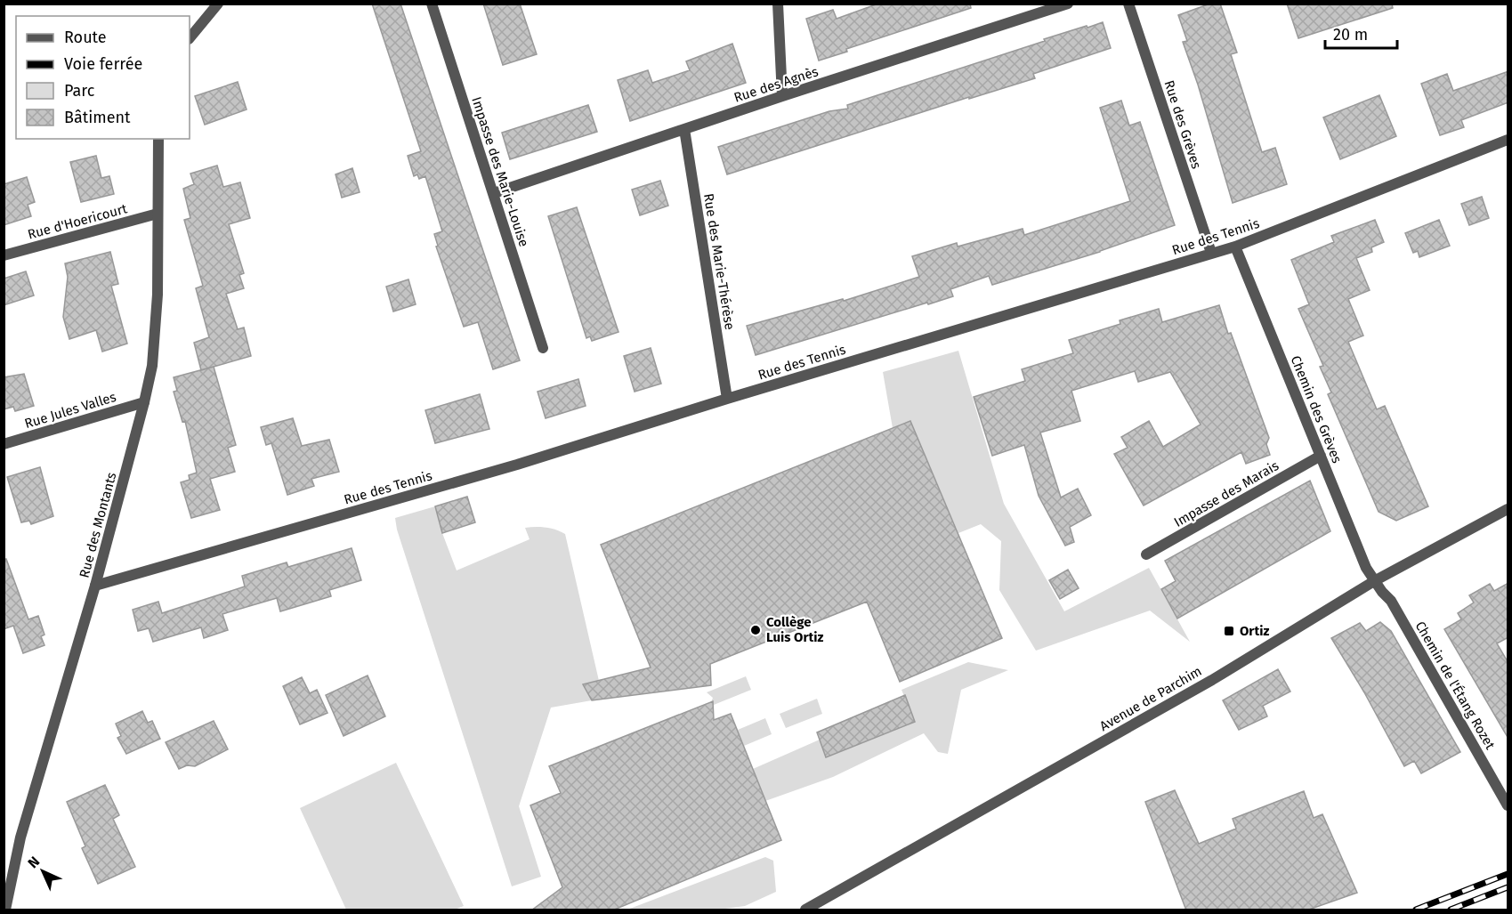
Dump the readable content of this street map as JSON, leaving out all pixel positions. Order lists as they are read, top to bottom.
{
  "streets": {
    "street": [
      "Rue des Agnès",
      "Rue des Grèves",
      "Impasse des Marie-Louise",
      "Rue d'Hoericourt",
      "Rue des Tennis",
      "Rue des Marie-Thérèse",
      "Chemin des Grèves",
      "Rue Jules Valles",
      "Impasse des Marais",
      "Rue des Montants",
      "Chemin de l'Étang Rozet",
      "Avenue de Parchim"
    ]
  },
  "crossings": [
    ["Rue des Agnès", "Impasse des Marie-Louise"],
    ["Rue des Agnès", "Rue des Marie-Thérèse"],
    ["Rue des Grèves", "Rue des Tennis"],
    ["Rue d'Hoericourt", "Rue des Montants"],
    ["Rue des Tennis", "Rue des Marie-Thérèse"],
    ["Rue des Tennis", "Chemin des Grèves"],
    ["Rue des Tennis", "Rue des Montants"],
    ["Chemin des Grèves", "Impasse des Marais"],
    ["Chemin des Grèves", "Chemin de l'Étang Rozet"],
    ["Chemin des Grèves", "Avenue de Parchim"],
    ["Rue Jules Valles", "Rue des Montants"],
    ["Chemin de l'Étang Rozet", "Avenue de Parchim"]
  ],
  "places": {
    "other": ["Collège Luis Ortiz"],
    "transit": ["Ortiz"]
  },
  "legend": [
    "Route",
    "Voie ferrée",
    "Parc",
    "Bâtiment"
  ],
  "scale_bar": "20 m",
  "north": "top left"
}
